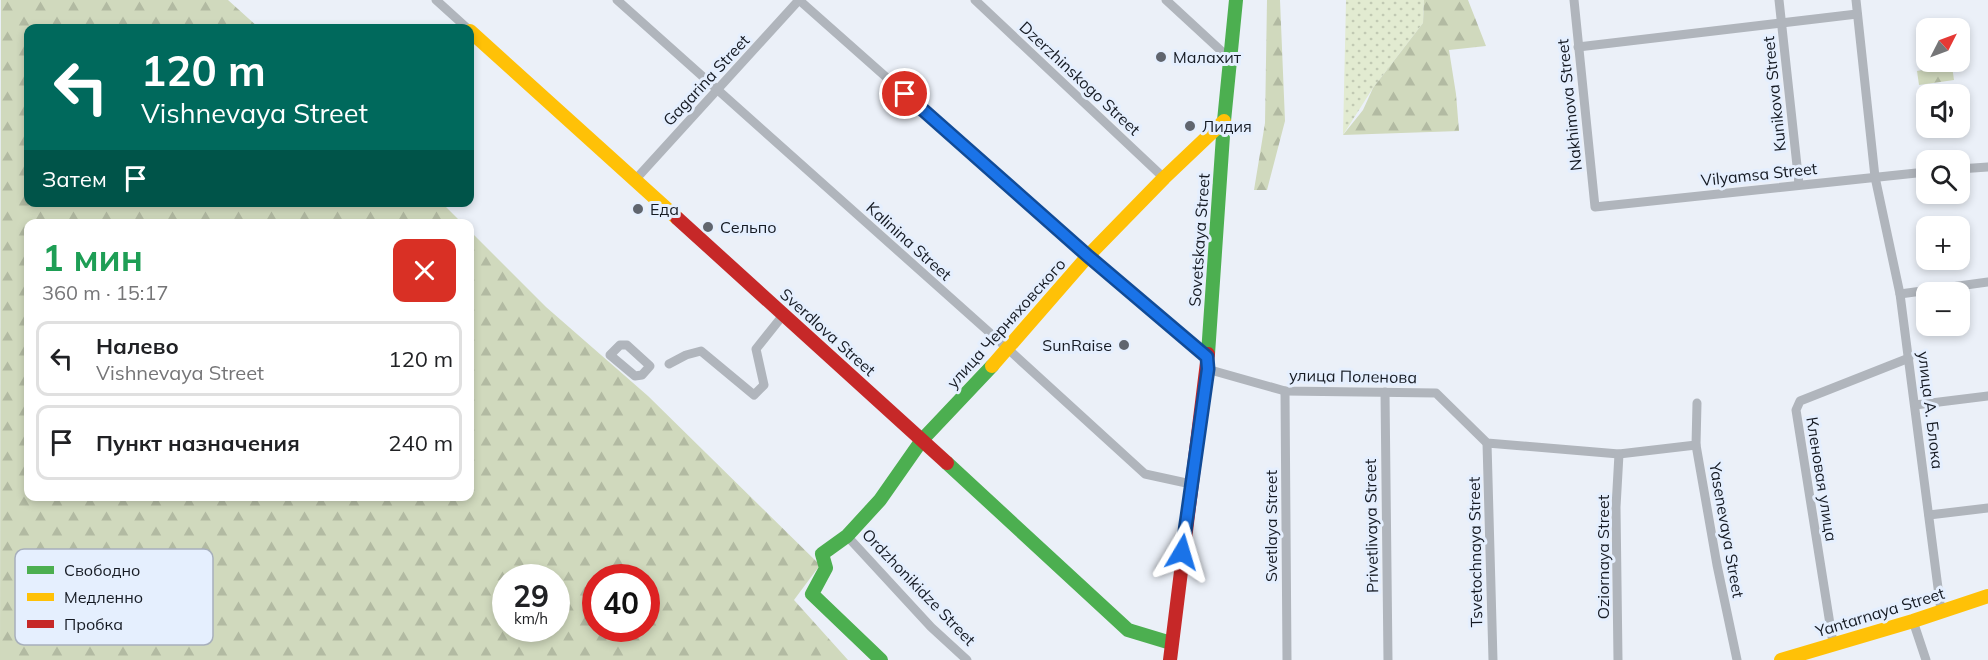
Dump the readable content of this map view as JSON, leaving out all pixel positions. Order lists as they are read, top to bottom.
{
  "streets": {
    "street": [
      "Dzerzhinskogo Street",
      "Gagarina Street",
      "Kunikova Street",
      "Nakhimova Street",
      "Vilyamsa Street",
      "Sovetskaya Street",
      "Kalinina Street",
      "улица Черняховского",
      "Sverdlova Street",
      "улица Поленова",
      "улица А. Блока",
      "Кленовая улица",
      "Svetlaya Street",
      "Privetlivaya Street",
      "Yasenevaya Street",
      "Tsvetochnaya Street",
      "Oziornaya Street",
      "Ordzhonikidze Street",
      "Yantarnaya Street"
    ]
  },
  "crossings": [
    ["Dzerzhinskogo Street", "улица Черняховского"],
    ["Gagarina Street", "Kalinina Street"],
    ["Gagarina Street", "Sverdlova Street"],
    ["Kunikova Street", "Vilyamsa Street"],
    ["Nakhimova Street", "Vilyamsa Street"],
    ["Vilyamsa Street", "улица А. Блока"],
    ["Sovetskaya Street", "Kalinina Street"],
    ["Sovetskaya Street", "улица Черняховского"],
    ["Sovetskaya Street", "Sverdlova Street"],
    ["Sovetskaya Street", "улица Поленова"],
    ["Kalinina Street", "улица Черняховского"],
    ["улица Черняховского", "Sverdlova Street"],
    ["улица Черняховского", "Ordzhonikidze Street"],
    ["улица Поленова", "Svetlaya Street"],
    ["улица Поленова", "Privetlivaya Street"],
    ["улица Поленова", "Tsvetochnaya Street"],
    ["улица А. Блока", "Кленовая улица"],
    ["улица А. Блока", "Yantarnaya Street"],
    ["Кленовая улица", "Yantarnaya Street"]
  ],
  "places": [
    "Малахит",
    "Лидия",
    "Еда",
    "Сельпо",
    "SunRaise"
  ],
  "legend": ["Свободно", "Медленно", "Пробка"],
  "north": "top right",
  "page": {
    "map_buttons": ["+", "−"],
    "turn": ["120 m", "Vishnevaya Street"],
    "then": "Затем",
    "heading": ["1 мин", "360 m · 15:17"],
    "list": [
      {
        "name": "Налево",
        "note": "Vishnevaya Street",
        "value": "120 m"
      },
      {
        "name": "Пункт назначения",
        "value": "240 m"
      }
    ],
    "speed": "29 km/h",
    "limit": "40"
  }
}
